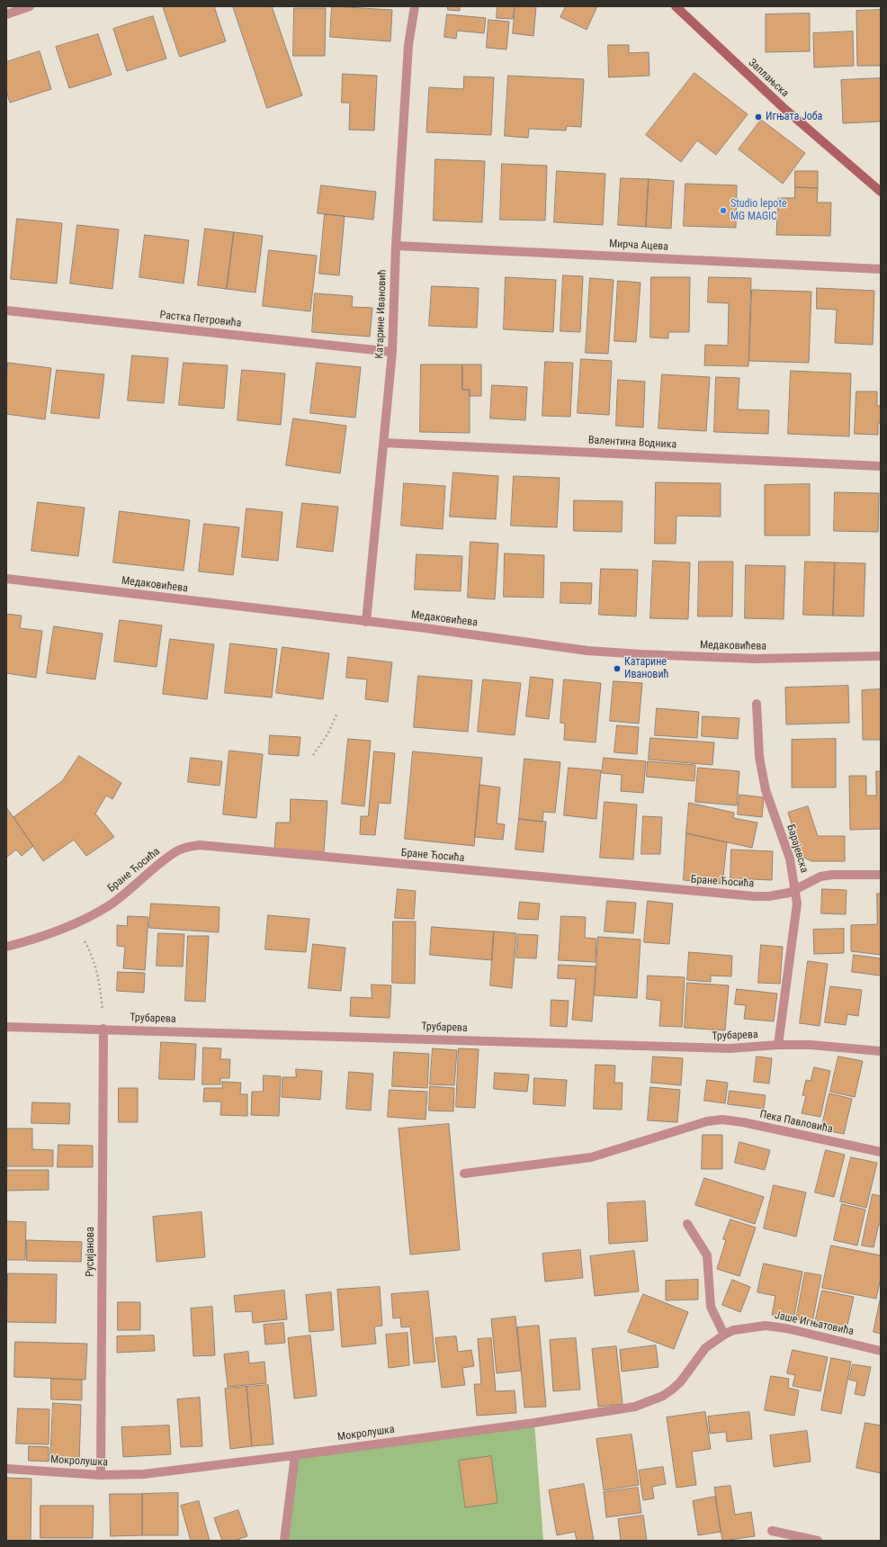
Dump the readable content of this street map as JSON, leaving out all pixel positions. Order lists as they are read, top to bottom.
{
  "streets": {
    "main road": ["Заплањска"],
    "street": [
      "Мирча Ацева",
      "Катарине Ивановић",
      "Растка Петровића",
      "Валентина Водника",
      "Медаковићева",
      "Барајевска",
      "Бране Ћосића",
      "Трубарева",
      "Пека Павловића",
      "Русијанова",
      "Јаше Игњатовића",
      "Мокролушка"
    ]
  },
  "crossings": [
    ["Мирча Ацева", "Катарине Ивановић"],
    ["Катарине Ивановић", "Растка Петровића"],
    ["Катарине Ивановић", "Валентина Водника"],
    ["Катарине Ивановић", "Медаковићева"],
    ["Барајевска", "Бране Ћосића"],
    ["Барајевска", "Трубарева"],
    ["Трубарева", "Русијанова"],
    ["Русијанова", "Мокролушка"],
    ["Јаше Игњатовића", "Мокролушка"]
  ],
  "places": ["Игњата Јоба", "Studio lepote MG MAGIC", "Катарине Ивановић"]
}
